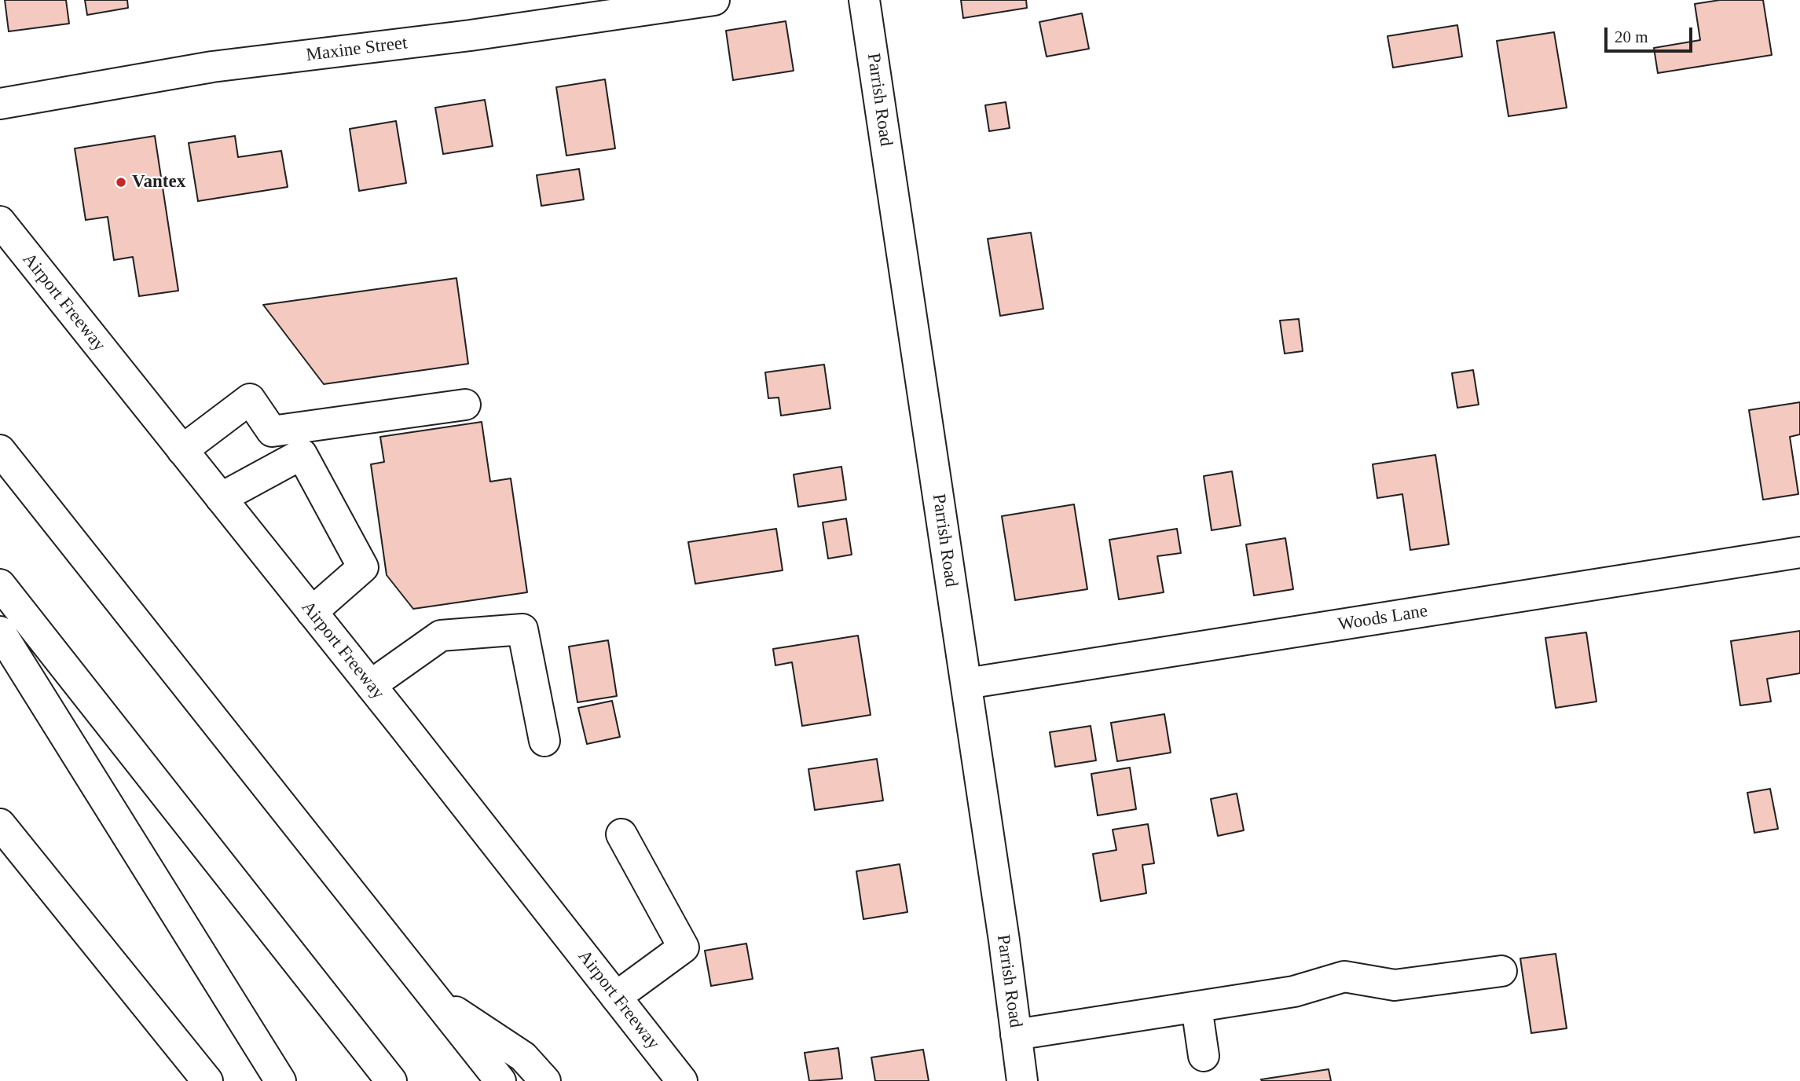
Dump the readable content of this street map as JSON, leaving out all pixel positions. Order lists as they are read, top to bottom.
{
  "streets": {
    "main road": [
      "Maxine Street",
      "Parrish Road",
      "Airport Freeway",
      "Woods Lane"
    ]
  },
  "crossings": [
    ["Parrish Road", "Woods Lane"]
  ],
  "places": ["Vantex"],
  "scale_bar": "20 m"
}
